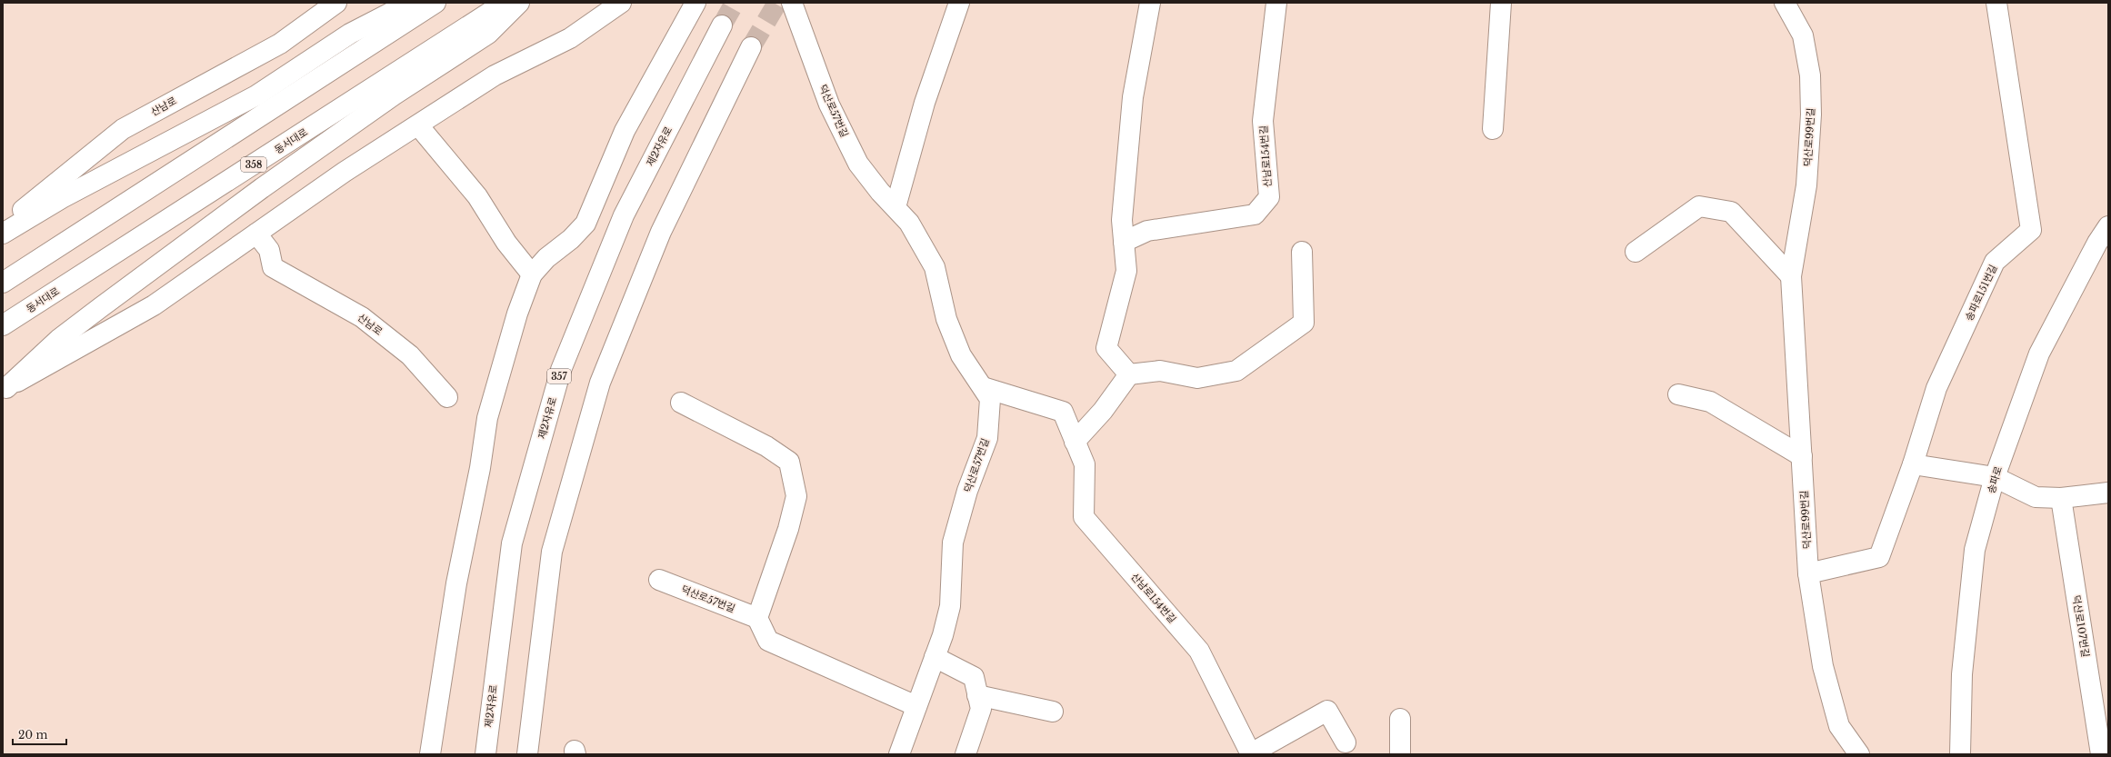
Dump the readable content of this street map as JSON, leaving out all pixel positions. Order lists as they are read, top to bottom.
{
  "streets": {
    "main road": [
      "산남로",
      "덕산로57번길",
      "덕산로99번길",
      "동서대로",
      "제2자유로",
      "산남로154번길",
      "358",
      "송파로151번길",
      "357",
      "송파로",
      "덕산로107번길"
    ]
  },
  "crossings": [
    ["덕산로57번길", "산남로154번길"]
  ],
  "scale_bar": "20 m"
}
